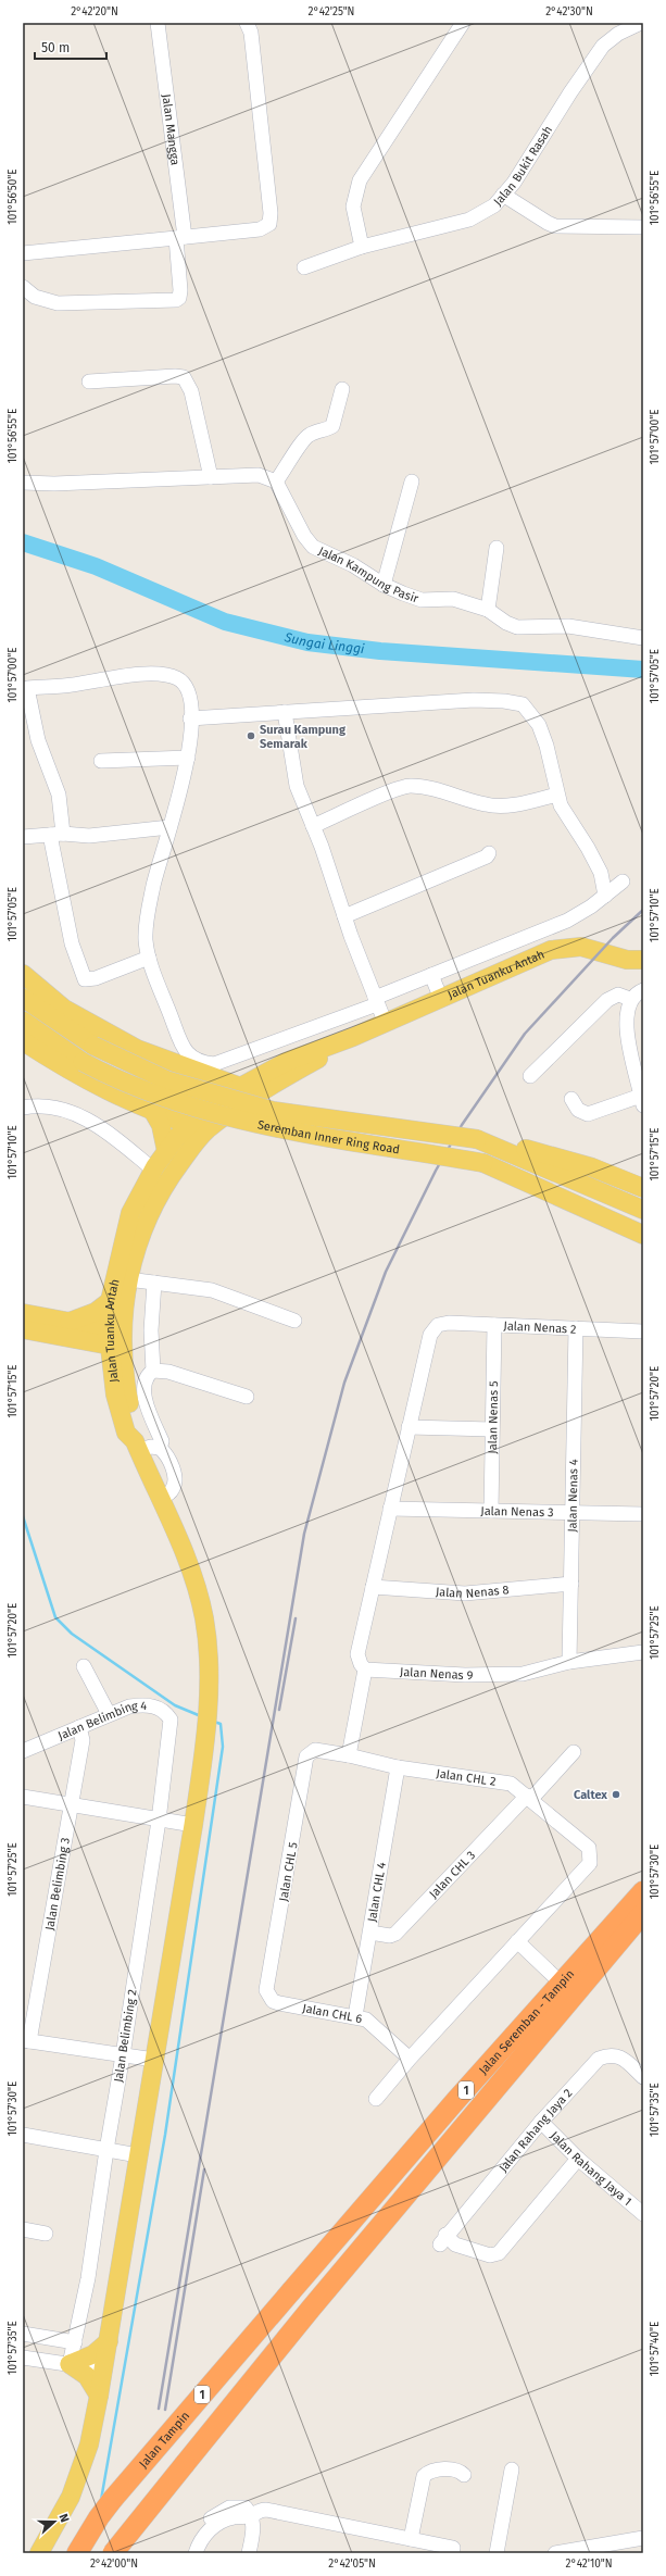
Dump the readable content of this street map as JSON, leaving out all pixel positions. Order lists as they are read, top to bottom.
{
  "streets": {
    "highway": ["Jalan Seremban - Tampin", "1", "Jalan Tampin"],
    "main road": ["Jalan Tuanku Antah", "Seremban Inner Ring Road"],
    "street": [
      "Jalan Mangga",
      "Jalan Bukit Rasah",
      "Jalan Kampung Pasir",
      "Jalan Nenas 2",
      "Jalan Nenas 5",
      "Jalan Nenas 4",
      "Jalan Nenas 3",
      "Jalan Nenas 8",
      "Jalan Nenas 9",
      "Jalan Belimbing 4",
      "Jalan CHL 2",
      "Jalan CHL 5",
      "Jalan CHL 3",
      "Jalan Belimbing 3",
      "Jalan CHL 4",
      "Jalan CHL 6",
      "Jalan Belimbing 2",
      "Jalan Rahang Jaya 2",
      "Jalan Rahang Jaya 1"
    ]
  },
  "crossings": [
    ["Jalan Nenas 2", "Jalan Nenas 5"],
    ["Jalan Nenas 2", "Jalan Nenas 4"],
    ["Jalan Nenas 5", "Jalan Nenas 3"],
    ["Jalan Nenas 4", "Jalan Nenas 3"],
    ["Jalan Nenas 4", "Jalan Nenas 8"],
    ["Jalan Nenas 4", "Jalan Nenas 9"],
    ["Jalan Belimbing 4", "Jalan Belimbing 3"],
    ["Jalan Belimbing 4", "Jalan Belimbing 2"],
    ["Jalan CHL 2", "Jalan CHL 5"],
    ["Jalan CHL 2", "Jalan CHL 3"],
    ["Jalan CHL 2", "Jalan CHL 4"],
    ["Jalan CHL 5", "Jalan CHL 6"],
    ["Jalan CHL 3", "Jalan CHL 4"],
    ["Jalan CHL 4", "Jalan CHL 6"],
    ["Jalan Seremban - Tampin", "1"],
    ["Jalan Seremban - Tampin", "Jalan Tampin"],
    ["Jalan Rahang Jaya 2", "Jalan Rahang Jaya 1"]
  ],
  "water": ["Sungai Linggi"],
  "places": ["Surau Kampung Semarak", "Caltex"],
  "scale_bar": "50 m",
  "north": "right",
  "coordinates": [
    "2°42'20\"N",
    "2°42'25\"N",
    "2°42'30\"N",
    "101°56'50\"E",
    "101°56'55\"E",
    "101°57'00\"E",
    "101°57'05\"E",
    "101°57'10\"E",
    "101°57'15\"E",
    "101°57'20\"E",
    "101°57'25\"E",
    "101°57'30\"E",
    "101°57'35\"E",
    "101°57'40\"E",
    "2°42'00\"N",
    "2°42'05\"N",
    "2°42'10\"N"
  ]
}
